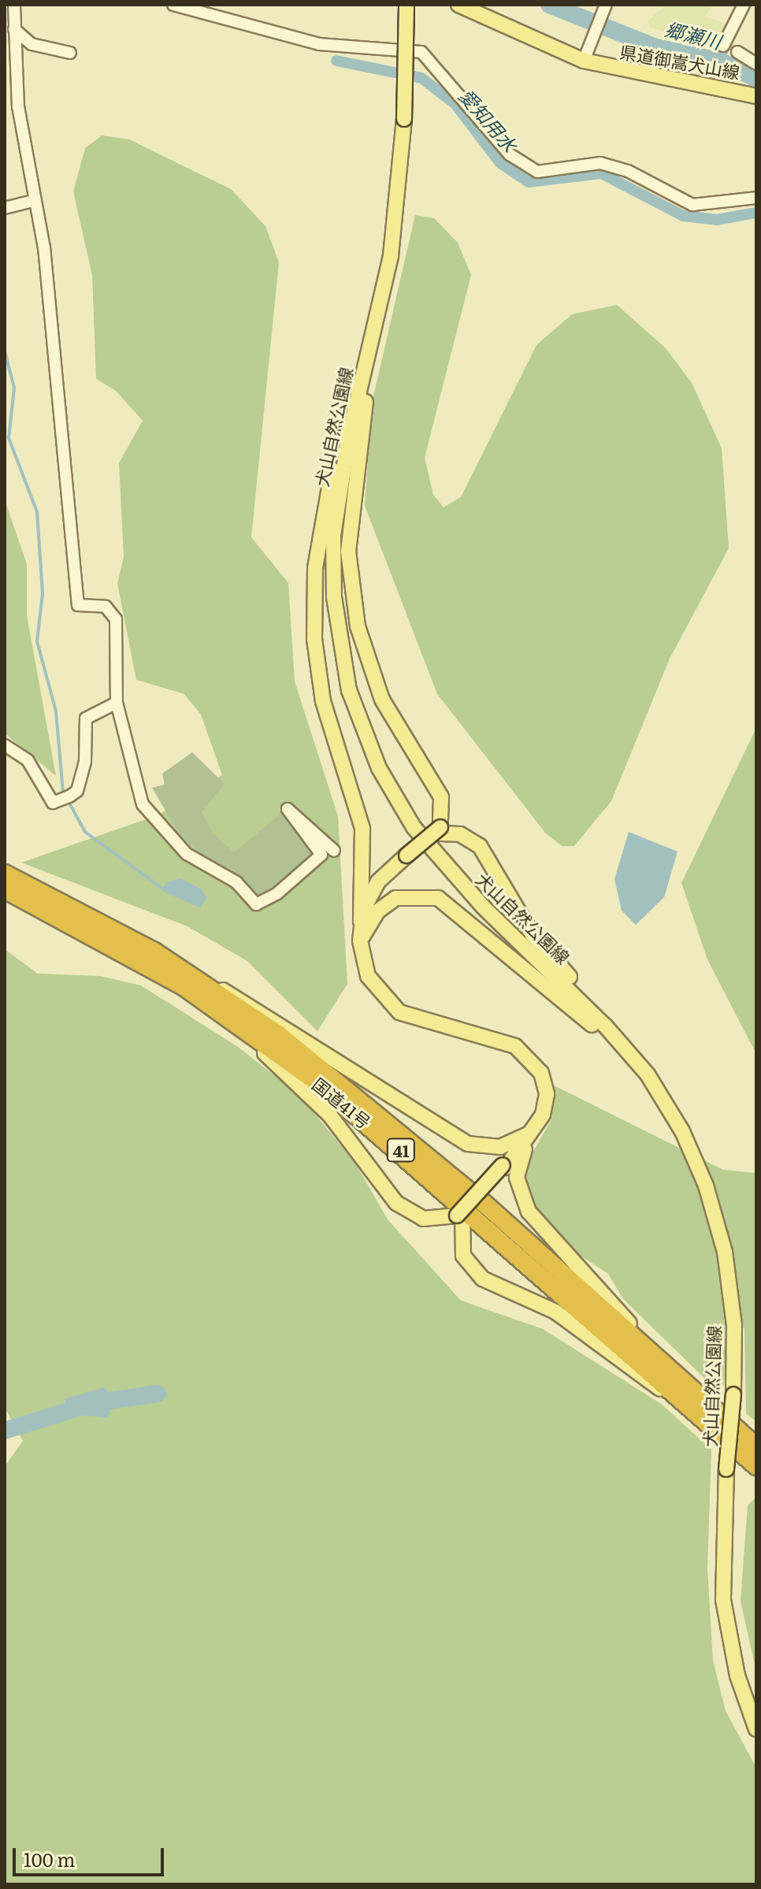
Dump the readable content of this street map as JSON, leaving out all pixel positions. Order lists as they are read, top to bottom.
{
  "streets": {
    "highway": ["国道41号", "41"],
    "main road": ["県道御嵩犬山線", "犬山自然公園線"]
  },
  "water": ["郷瀬川", "愛知用水"],
  "scale_bar": "100 m"
}
